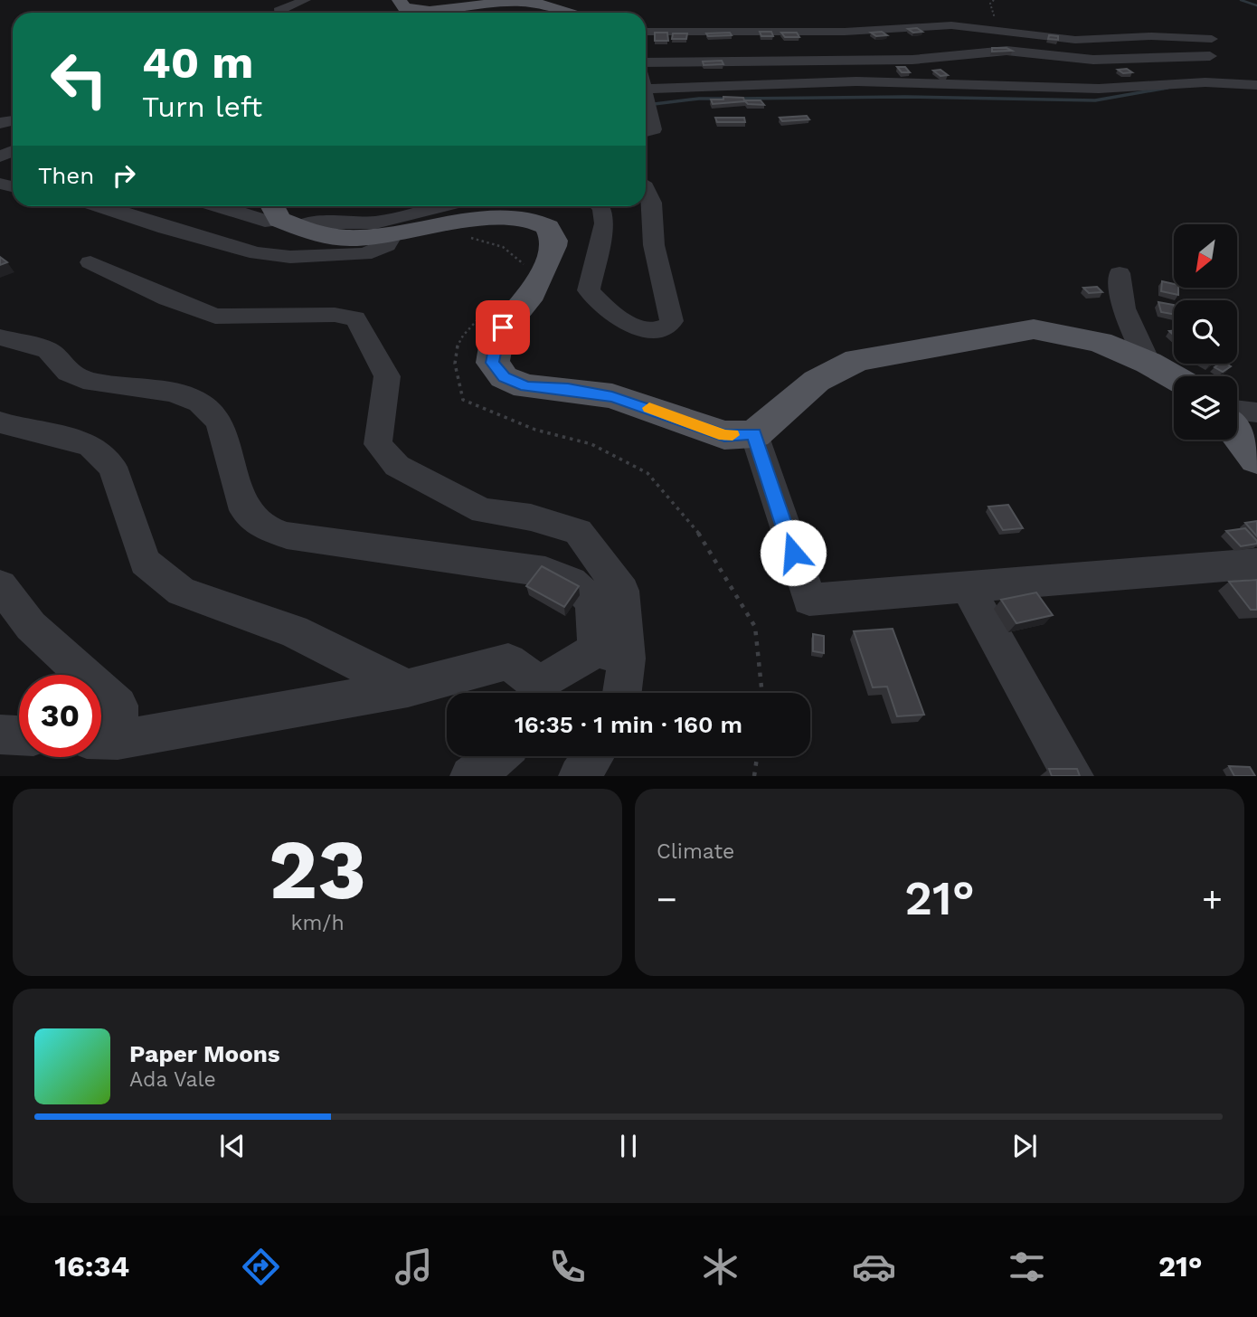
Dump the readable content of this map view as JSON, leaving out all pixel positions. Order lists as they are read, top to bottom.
{
  "north": "bottom left",
  "page": {
    "turn": ["40 m", "Turn left"],
    "then": "Then",
    "limit": "30",
    "trip": "16:35 · 1 min · 160 m",
    "tile": [
      ["23", "km/h"],
      "Climate"
    ],
    "heat": ["−", "21°", "+"],
    "song": ["Paper Moons", "Ada Vale"],
    "tabs": ["16:34", "21°"]
  }
}
